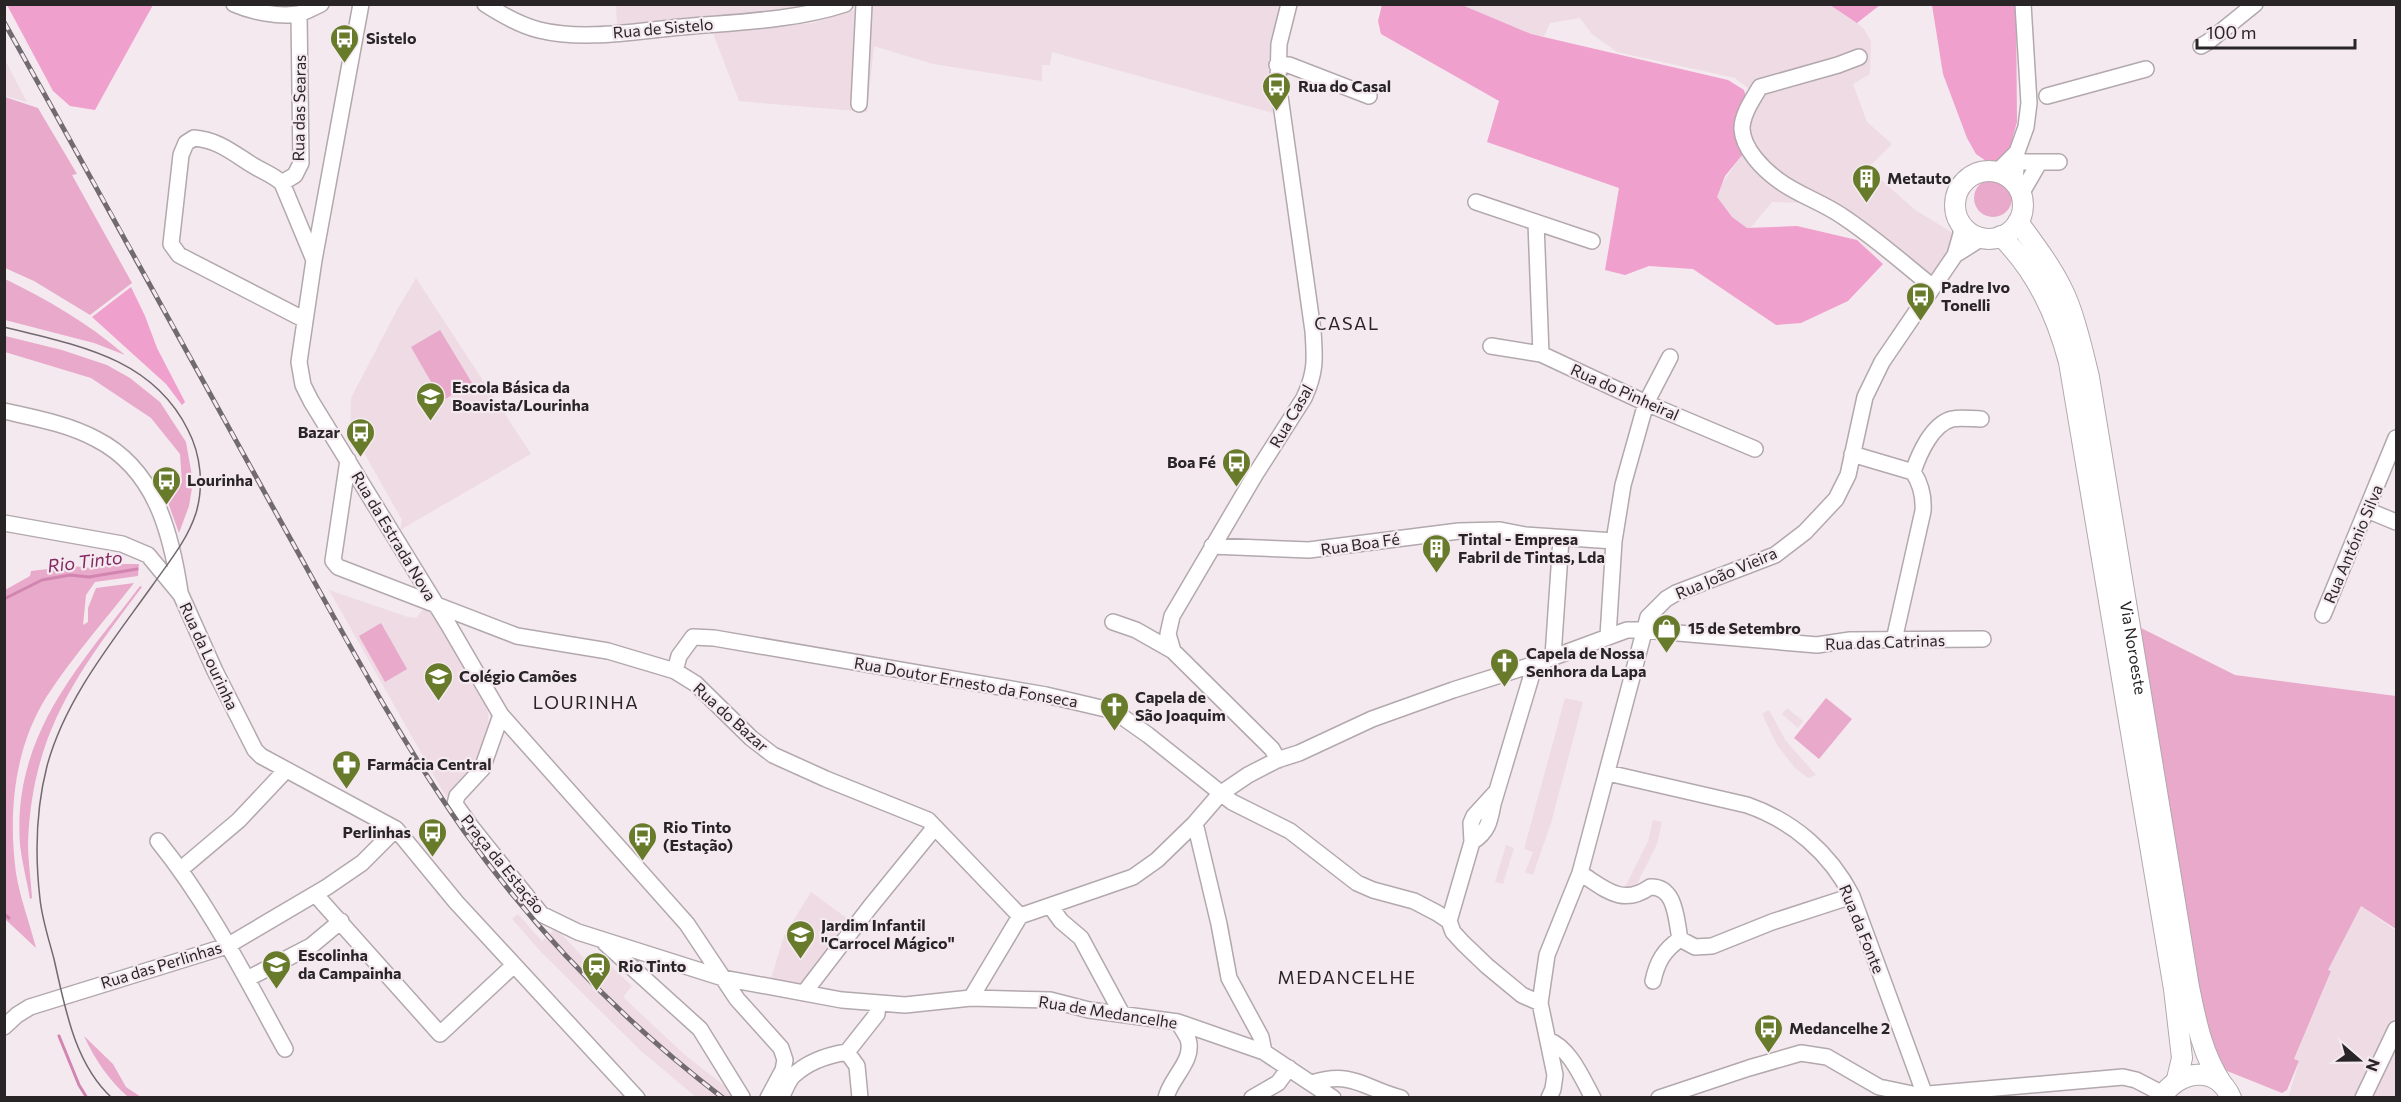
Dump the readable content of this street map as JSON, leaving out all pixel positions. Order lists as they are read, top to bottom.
{
  "streets": {
    "main road": ["Via Noroeste"],
    "street": [
      "Rua de Sistelo",
      "Rua das Searas",
      "Rua do Pinheiral",
      "Rua Casal",
      "Rua da Estrada Nova",
      "Rua Boa Fé",
      "Rua António Silva",
      "Rua João Vieira",
      "Rua das Catrinas",
      "Rua da Lourinha",
      "Rua Doutor Ernesto da Fonseca",
      "Rua do Bazar",
      "Praça da Estação",
      "Rua da Fonte",
      "Rua das Perlinhas",
      "Rua de Medancelhe"
    ]
  },
  "crossings": [
    ["Rua das Searas", "Rua da Estrada Nova"],
    ["Rua Casal", "Rua Boa Fé"],
    ["Rua da Estrada Nova", "Rua do Bazar"],
    ["Rua da Estrada Nova", "Praça da Estação"],
    ["Rua da Estrada Nova", "Rua de Medancelhe"],
    ["Rua João Vieira", "Rua das Catrinas"],
    ["Rua João Vieira", "Via Noroeste"],
    ["Rua João Vieira", "Rua Doutor Ernesto da Fonseca"],
    ["Rua João Vieira", "Rua da Fonte"],
    ["Rua das Catrinas", "Rua Doutor Ernesto da Fonseca"],
    ["Rua das Catrinas", "Rua do Bazar"],
    ["Rua da Lourinha", "Rua das Perlinhas"],
    ["Rua Doutor Ernesto da Fonseca", "Rua do Bazar"],
    ["Praça da Estação", "Rua de Medancelhe"]
  ],
  "districts": ["CASAL", "LOURINHA", "MEDANCELHE"],
  "water": ["Rio Tinto"],
  "places": {
    "bus stop": [
      "Sistelo",
      "Rua do Casal",
      "Padre Ivo Tonelli",
      "Bazar",
      "Boa Fé",
      "Lourinha",
      "Perlinhas",
      "Rio Tinto (Estação)",
      "Medancelhe 2"
    ],
    "building": ["Metauto", "Tintal - Empresa Fabril de Tintas, Lda"],
    "school or university": [
      "Escola Básica da Boavista/Lourinha",
      "Colégio Camões",
      "Jardim Infantil \"Carrocel Mágico\"",
      "Escolinha da Campainha"
    ],
    "shop": ["15 de Setembro"],
    "church": ["Capela de Nossa Senhora da Lapa", "Capela de São Joaquim"],
    "pharmacy": ["Farmácia Central"],
    "station": ["Rio Tinto"]
  },
  "scale_bar": "100 m",
  "north": "right"
}
